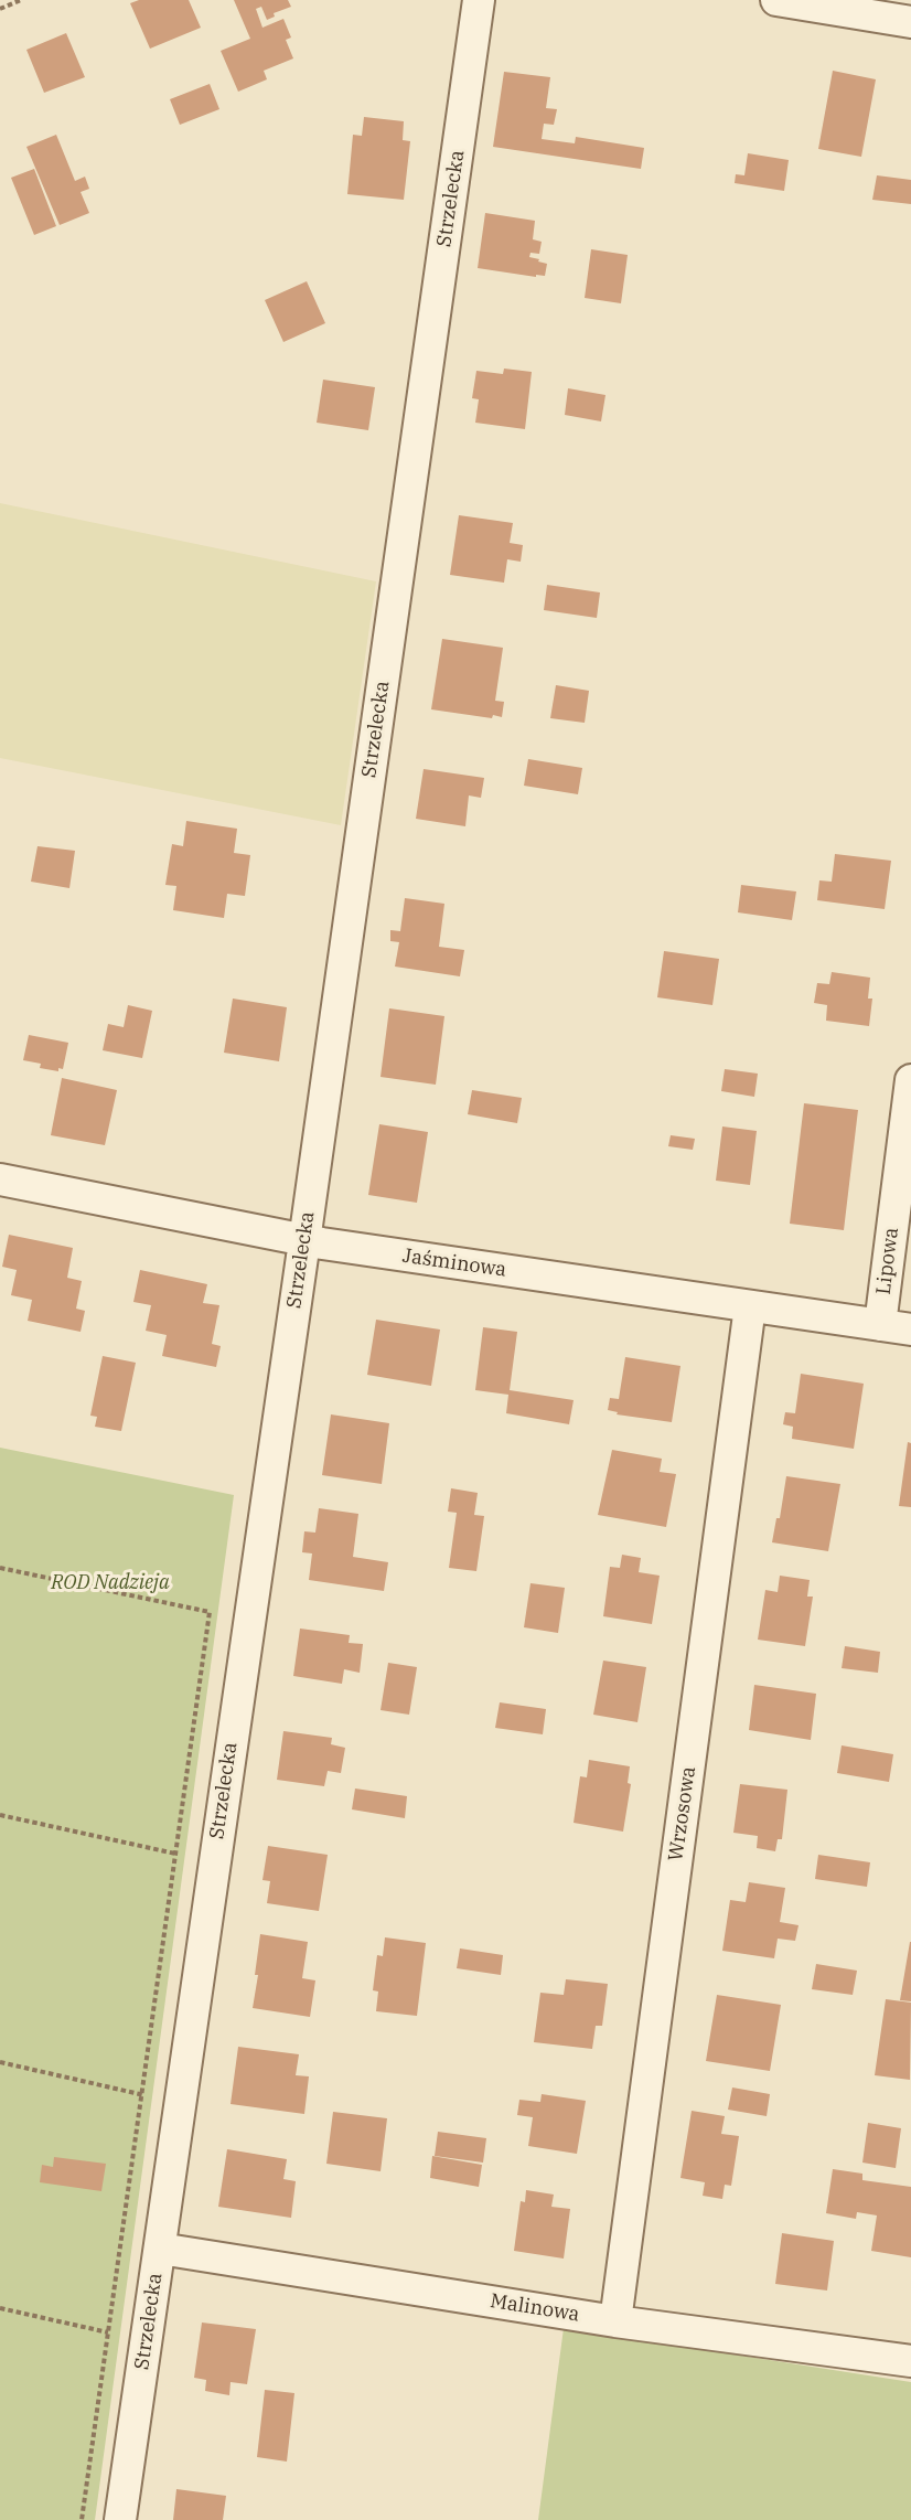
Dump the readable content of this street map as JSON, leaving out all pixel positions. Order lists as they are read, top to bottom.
{
  "streets": {
    "street": [
      "Strzelecka",
      "Lipowa",
      "Jaśminowa",
      "Wrzosowa",
      "Malinowa"
    ]
  },
  "crossings": [
    ["Strzelecka", "Jaśminowa"],
    ["Strzelecka", "Malinowa"],
    ["Lipowa", "Jaśminowa"],
    ["Jaśminowa", "Wrzosowa"],
    ["Wrzosowa", "Malinowa"]
  ],
  "parks": ["ROD Nadzieja"]
}
